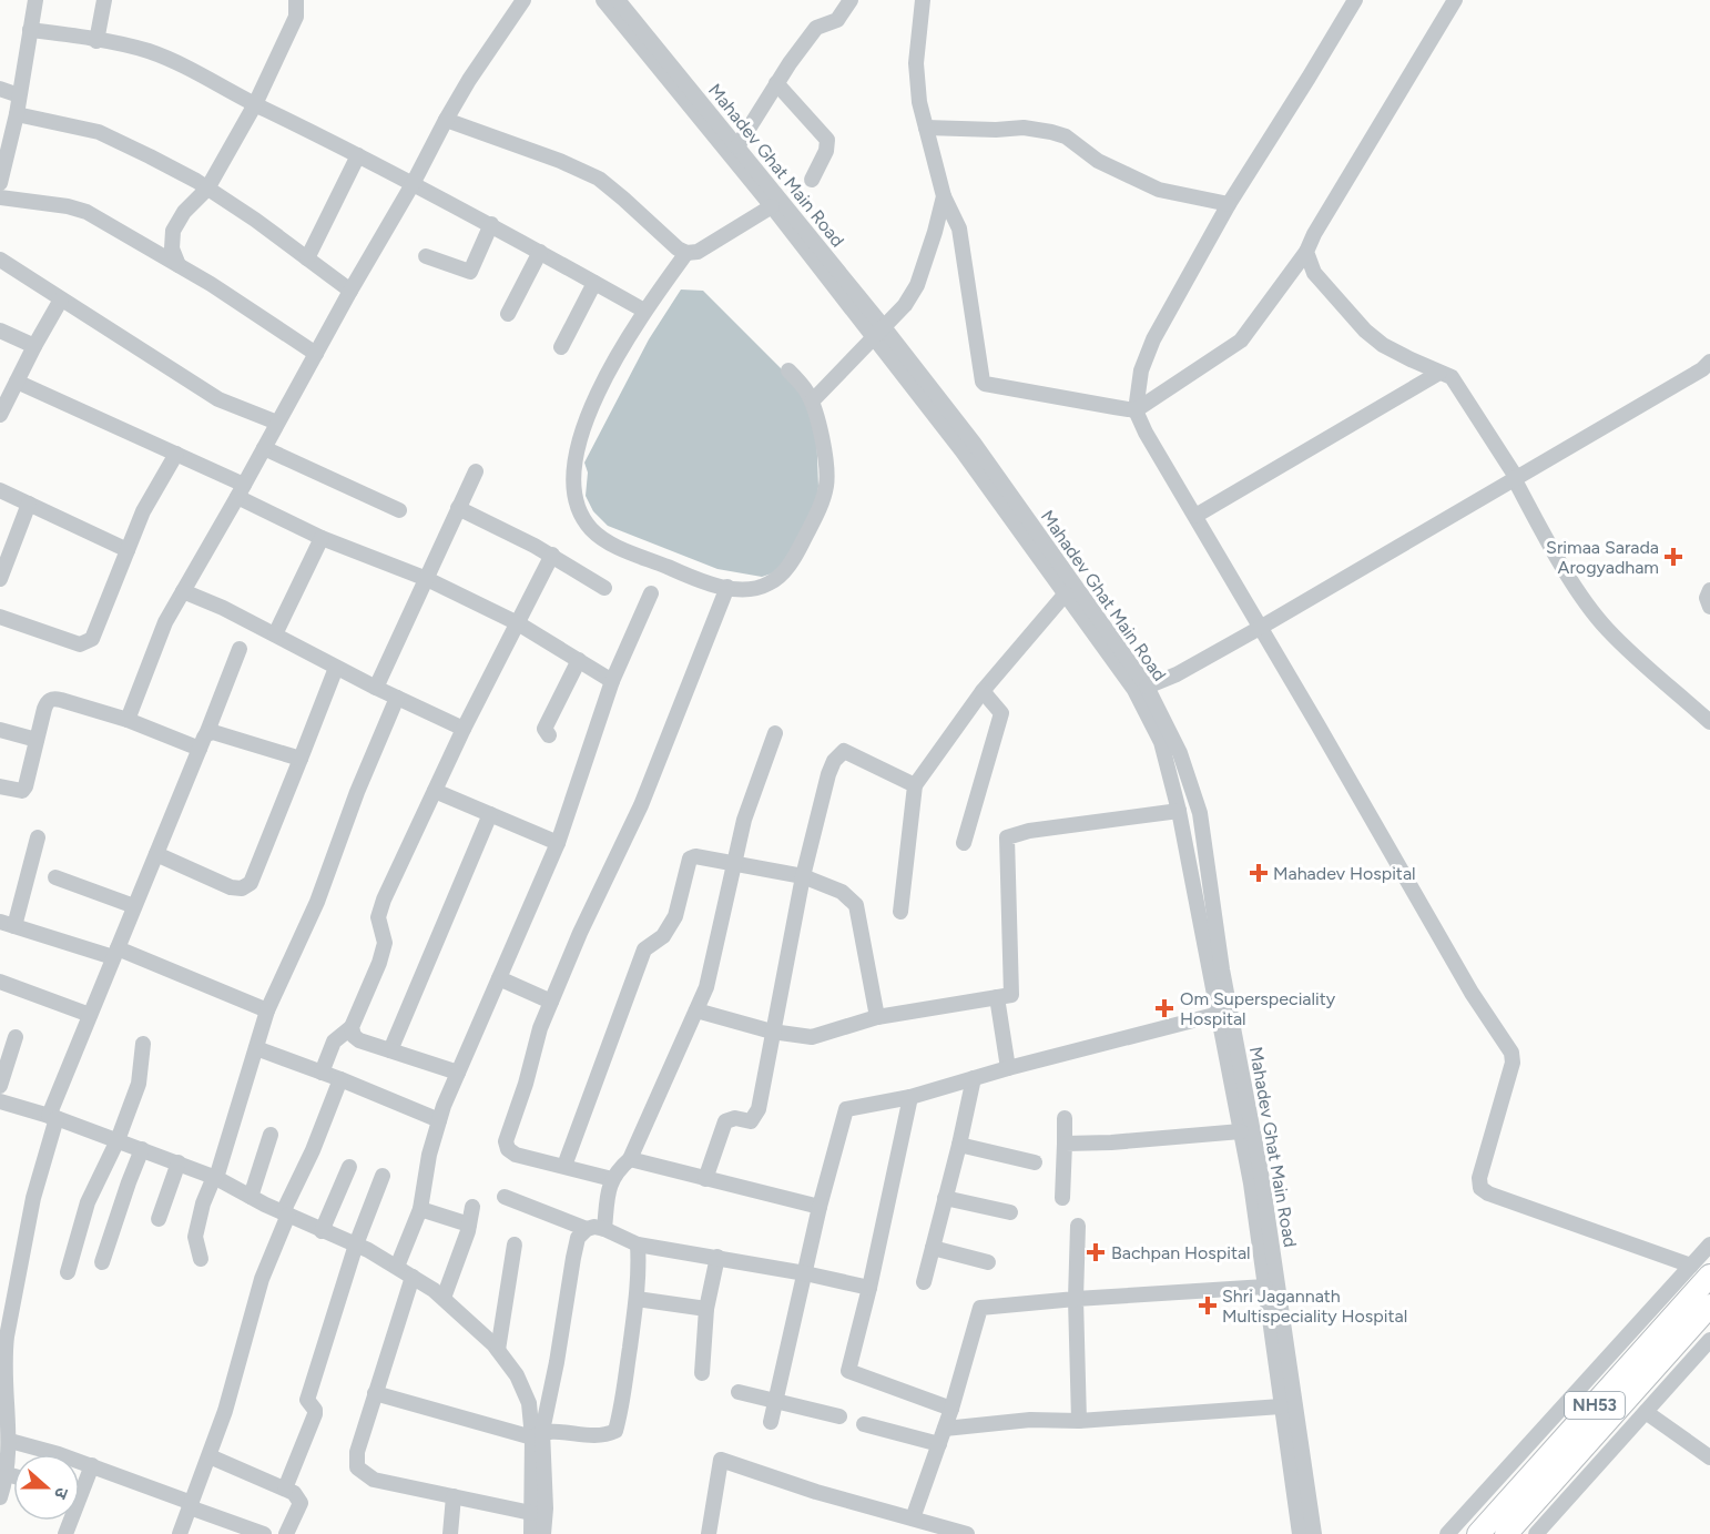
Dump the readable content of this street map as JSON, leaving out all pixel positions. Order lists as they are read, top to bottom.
{
  "streets": {
    "highway": ["NH53"],
    "street": ["Mahadev Ghat Main Road"]
  },
  "places": {
    "health": [
      "Srimaa Sarada Arogyadham",
      "Mahadev Hospital",
      "Om Superspeciality Hospital",
      "Bachpan Hospital",
      "Shri Jagannath Multispeciality Hospital"
    ]
  },
  "north": "right"
}
